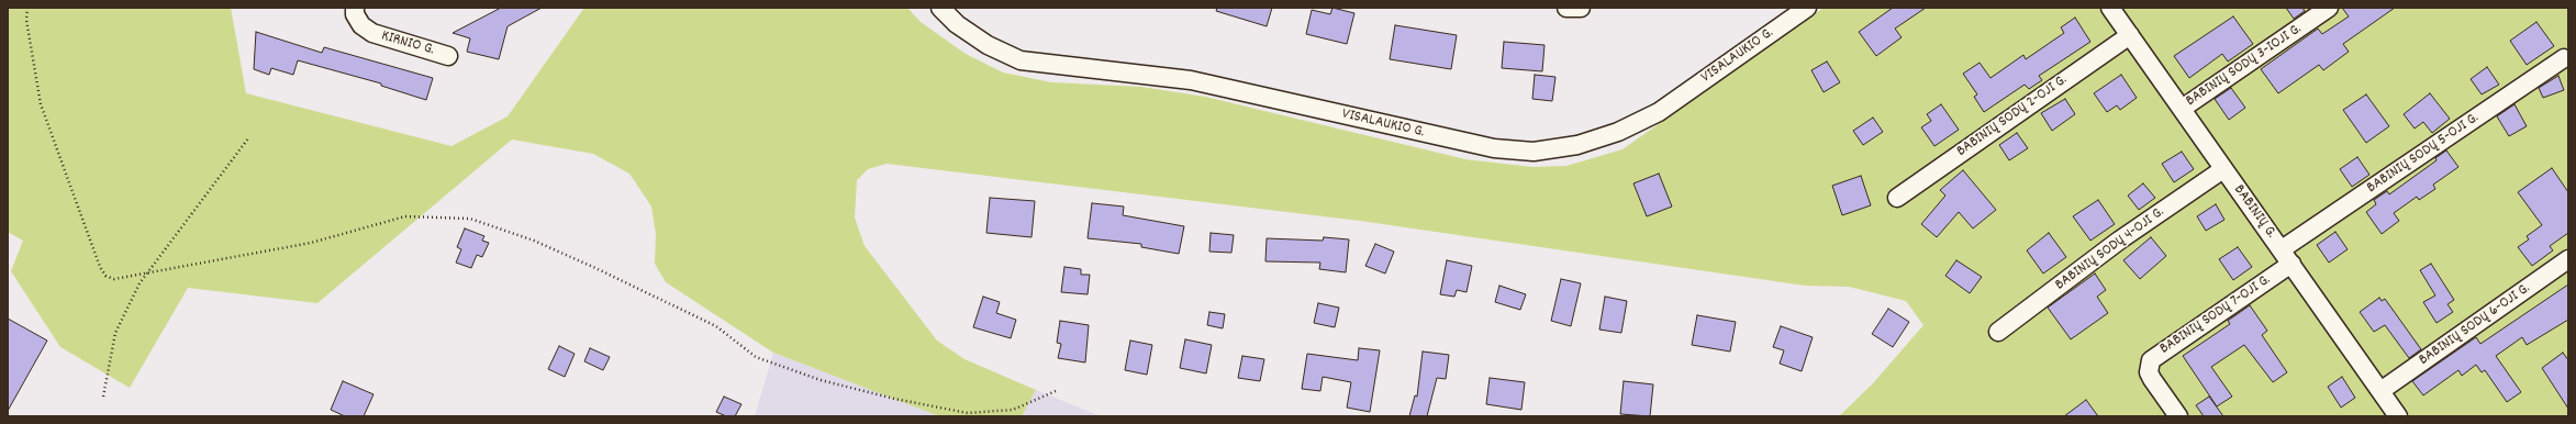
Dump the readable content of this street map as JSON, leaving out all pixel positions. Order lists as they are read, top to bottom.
{
  "streets": {
    "street": [
      "KIRNIO G.",
      "VISALAUKIO G.",
      "BABINIŲ SODŲ 3-IOJI G.",
      "BABINIŲ SODŲ 2-OJI G.",
      "BABINIŲ SODŲ 5-OJI G.",
      "BABINIŲ G.",
      "BABINIŲ SODŲ 4-OJI G.",
      "BABINIŲ SODŲ 7-OJI G.",
      "BABINIŲ SODŲ 6-OJI G."
    ]
  },
  "crossings": [
    ["BABINIŲ SODŲ 3-IOJI G.", "BABINIŲ G."],
    ["BABINIŲ SODŲ 2-OJI G.", "BABINIŲ G."],
    ["BABINIŲ SODŲ 5-OJI G.", "BABINIŲ G."],
    ["BABINIŲ G.", "BABINIŲ SODŲ 4-OJI G."],
    ["BABINIŲ G.", "BABINIŲ SODŲ 7-OJI G."],
    ["BABINIŲ G.", "BABINIŲ SODŲ 6-OJI G."]
  ]
}
